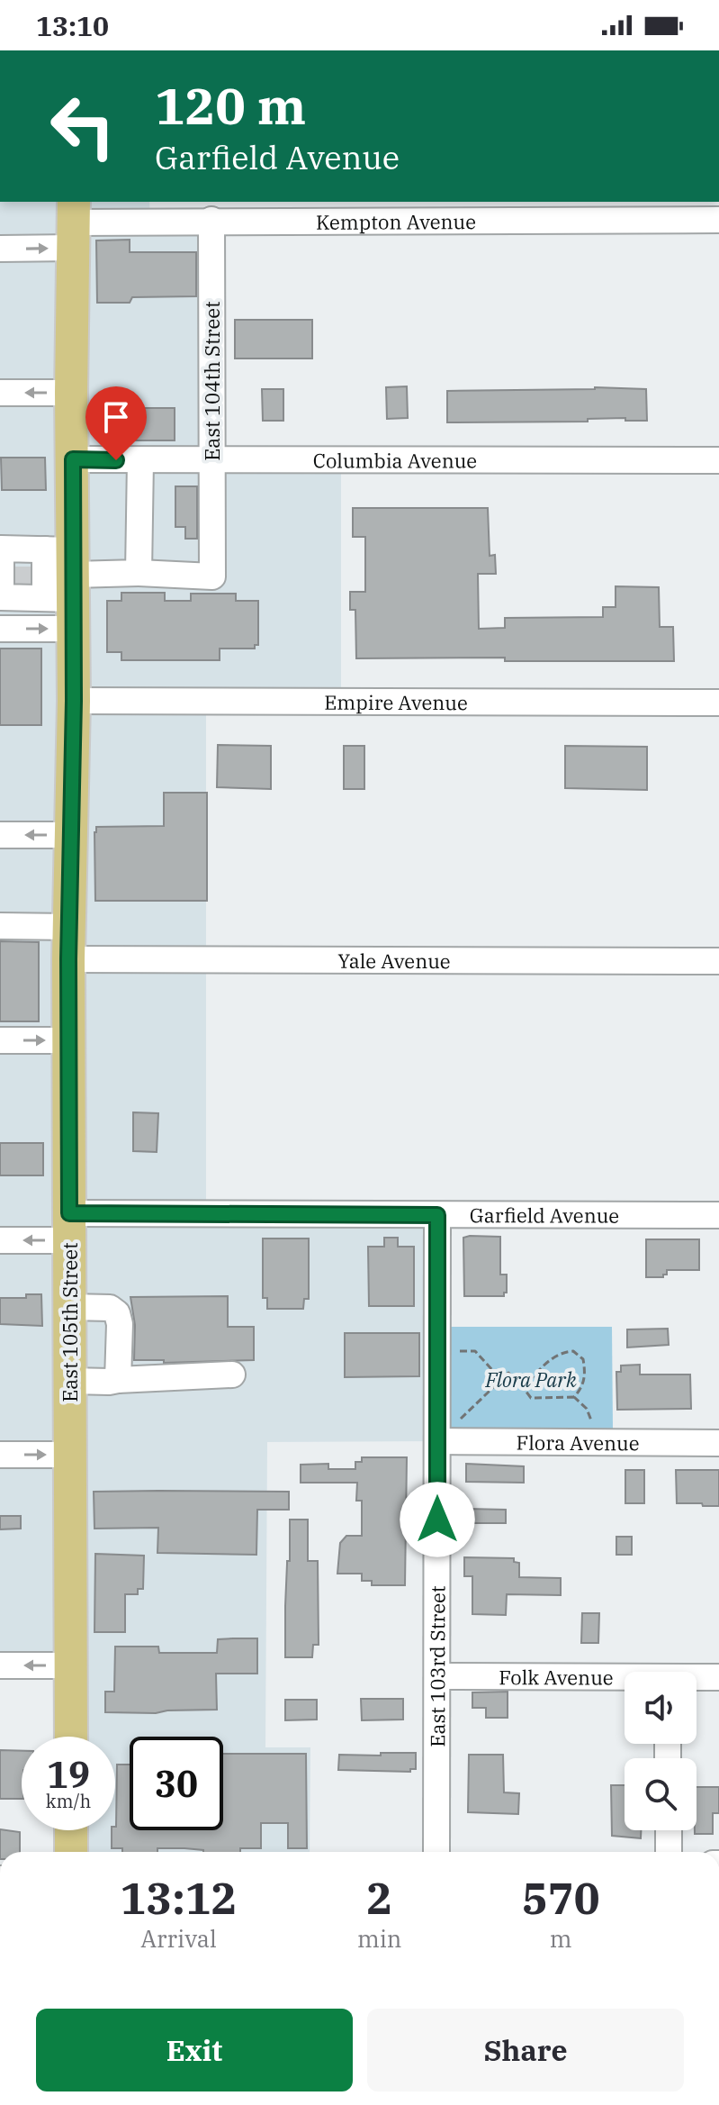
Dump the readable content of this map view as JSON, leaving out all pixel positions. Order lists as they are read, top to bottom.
{
  "streets": {
    "main road": ["East 105th Street"],
    "street": [
      "Kempton Avenue",
      "East 104th Street",
      "Columbia Avenue",
      "Empire Avenue",
      "Yale Avenue",
      "Garfield Avenue",
      "Flora Avenue",
      "East 103rd Street",
      "Folk Avenue"
    ]
  },
  "crossings": [
    ["Kempton Avenue", "East 104th Street"],
    ["Kempton Avenue", "East 105th Street"],
    ["East 104th Street", "Columbia Avenue"],
    ["Columbia Avenue", "East 105th Street"],
    ["Empire Avenue", "East 105th Street"],
    ["Yale Avenue", "East 105th Street"],
    ["Garfield Avenue", "East 105th Street"],
    ["Garfield Avenue", "East 103rd Street"],
    ["Flora Avenue", "East 103rd Street"],
    ["East 103rd Street", "Folk Avenue"]
  ],
  "parks": ["Flora Park"],
  "page": {
    "status": "13:10",
    "turn": ["120 m", "Garfield Avenue"],
    "speed": "19 km/h",
    "limit": "30",
    "eta": [
      "13:12",
      "Arrival",
      "2",
      "min",
      "570",
      "m"
    ],
    "buttons": ["Exit", "Share"]
  }
}
